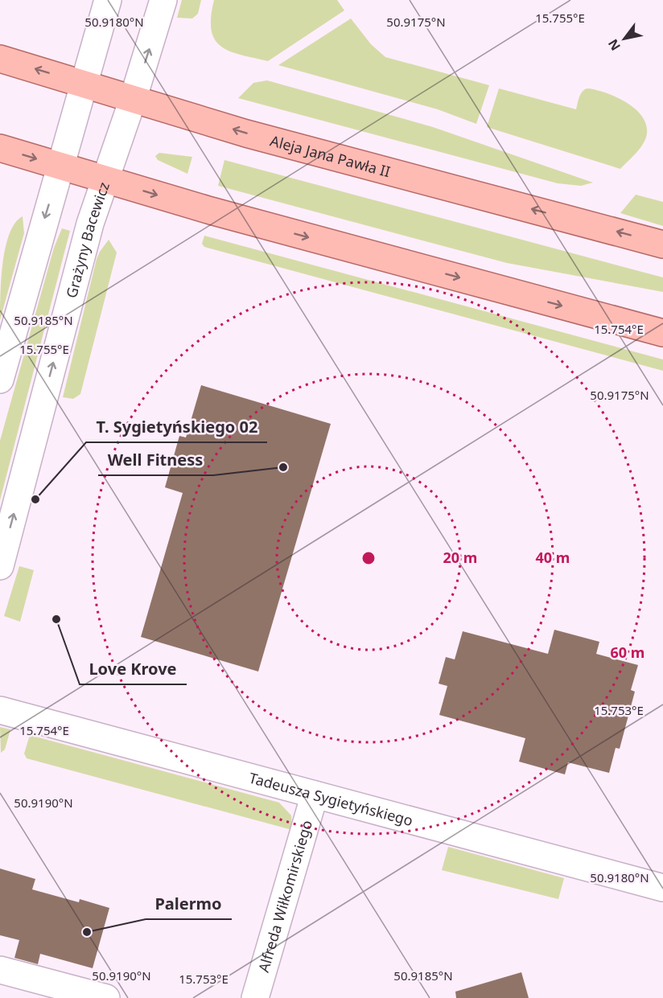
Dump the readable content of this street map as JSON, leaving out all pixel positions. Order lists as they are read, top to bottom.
{
  "streets": {
    "main road": ["Aleja Jana Pawła II"],
    "street": ["Grażyny Bacewicz", "Tadeusza Sygietyńskiego", "Alfreda Wiłkomirskiego"]
  },
  "crossings": [
    ["Aleja Jana Pawła II", "Grażyny Bacewicz"],
    ["Tadeusza Sygietyńskiego", "Alfreda Wiłkomirskiego"]
  ],
  "places": [
    "Well Fitness",
    "T. Sygietyńskiego 02",
    "Love Krove",
    "Palermo"
  ],
  "north": "bottom left",
  "coordinates": [
    "15.755°E",
    "50.9180°N",
    "50.9175°N",
    "50.9185°N",
    "15.754°E",
    "15.753°E",
    "50.9190°N"
  ],
  "rings": ["20 m", "40 m", "60 m"]
}
